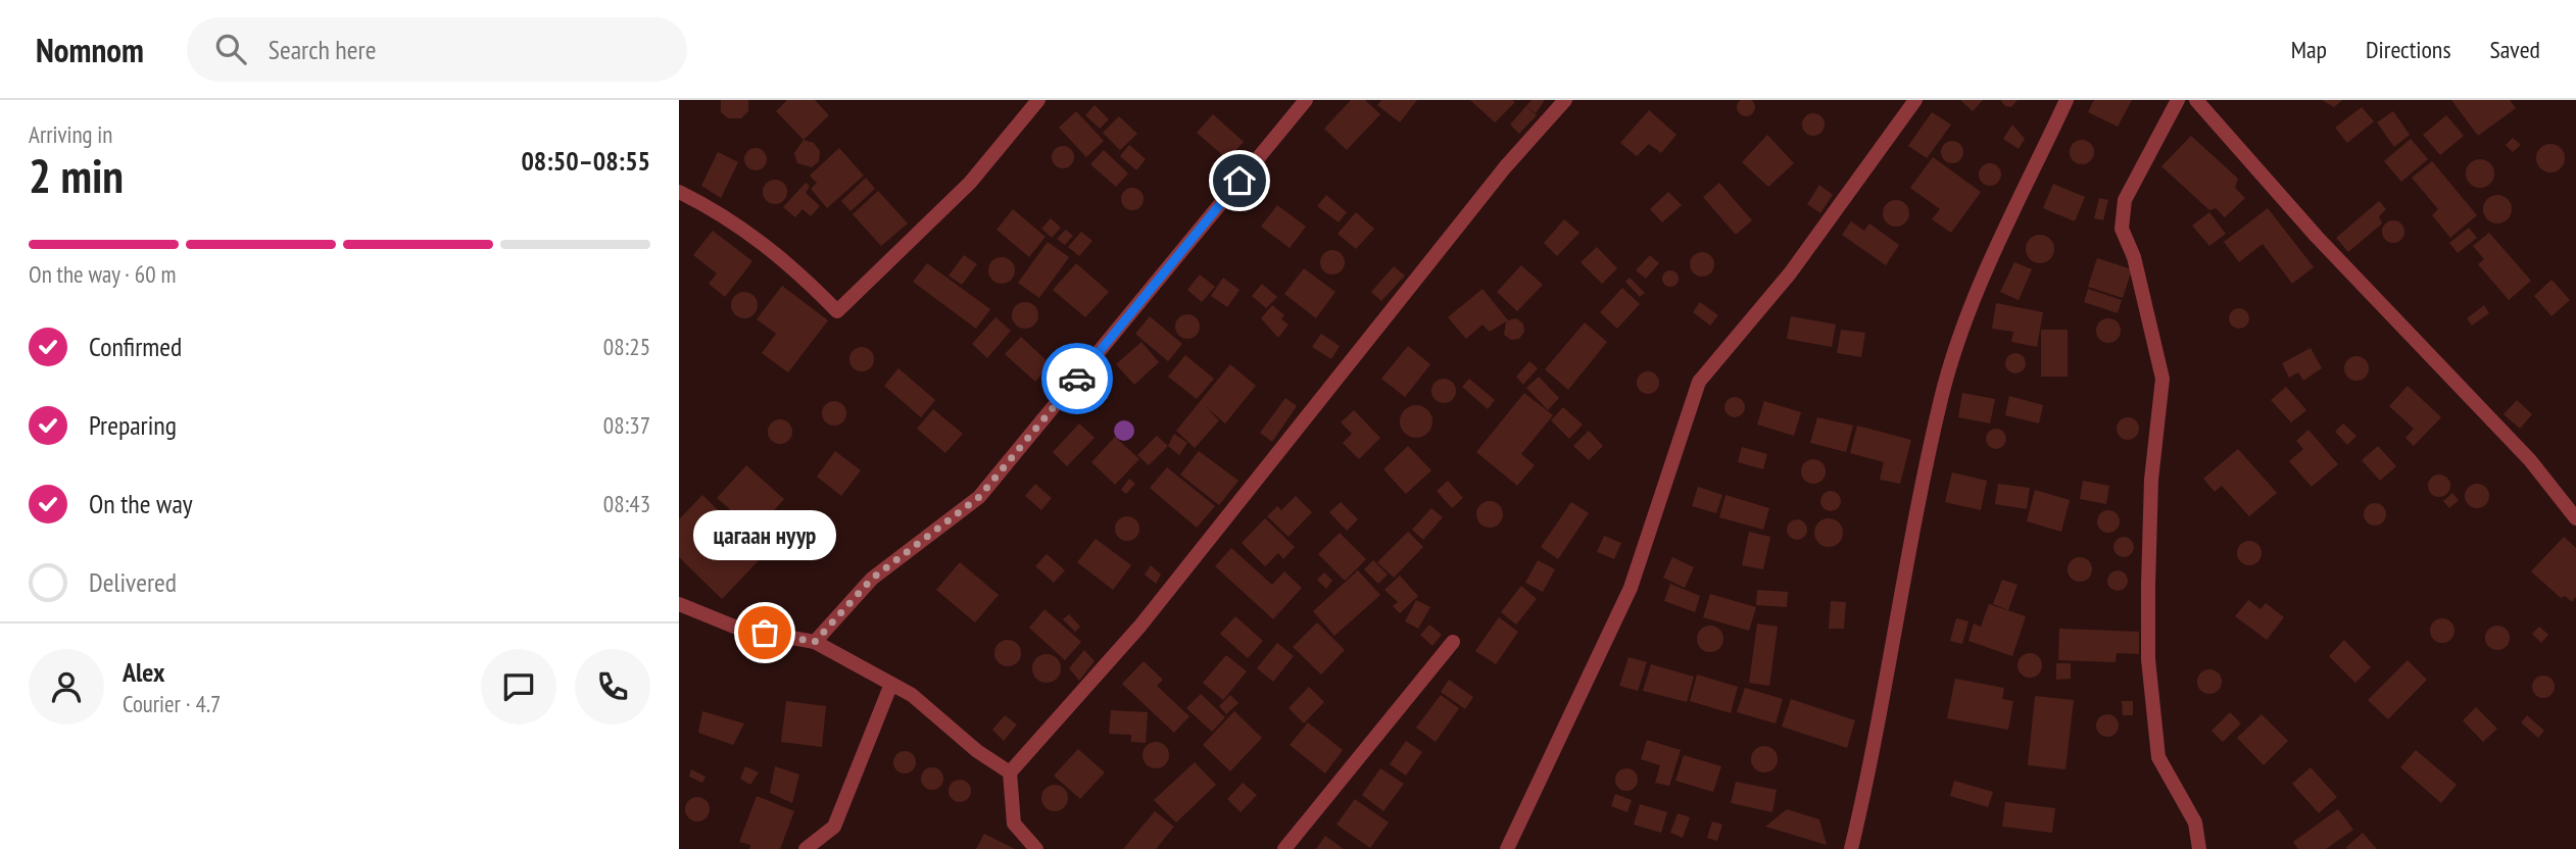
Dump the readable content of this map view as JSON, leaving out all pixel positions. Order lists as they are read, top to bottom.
{
  "places": ["цагаан нуур"],
  "page": {
    "header": "Nomnom",
    "search": "Search here",
    "nav": ["Map", "Directions", "Saved"],
    "heading": ["2 min", "Arriving in", "08:50–08:55"],
    "panel": ["Alex", "Courier · 4.7"],
    "bar": "On the way · 60 m",
    "list": [
      ["Confirmed", "08:25"],
      ["Preparing", "08:37"],
      ["On the way", "08:43"],
      "Delivered"
    ],
    "bubble": "цагаан нуур"
  }
}
